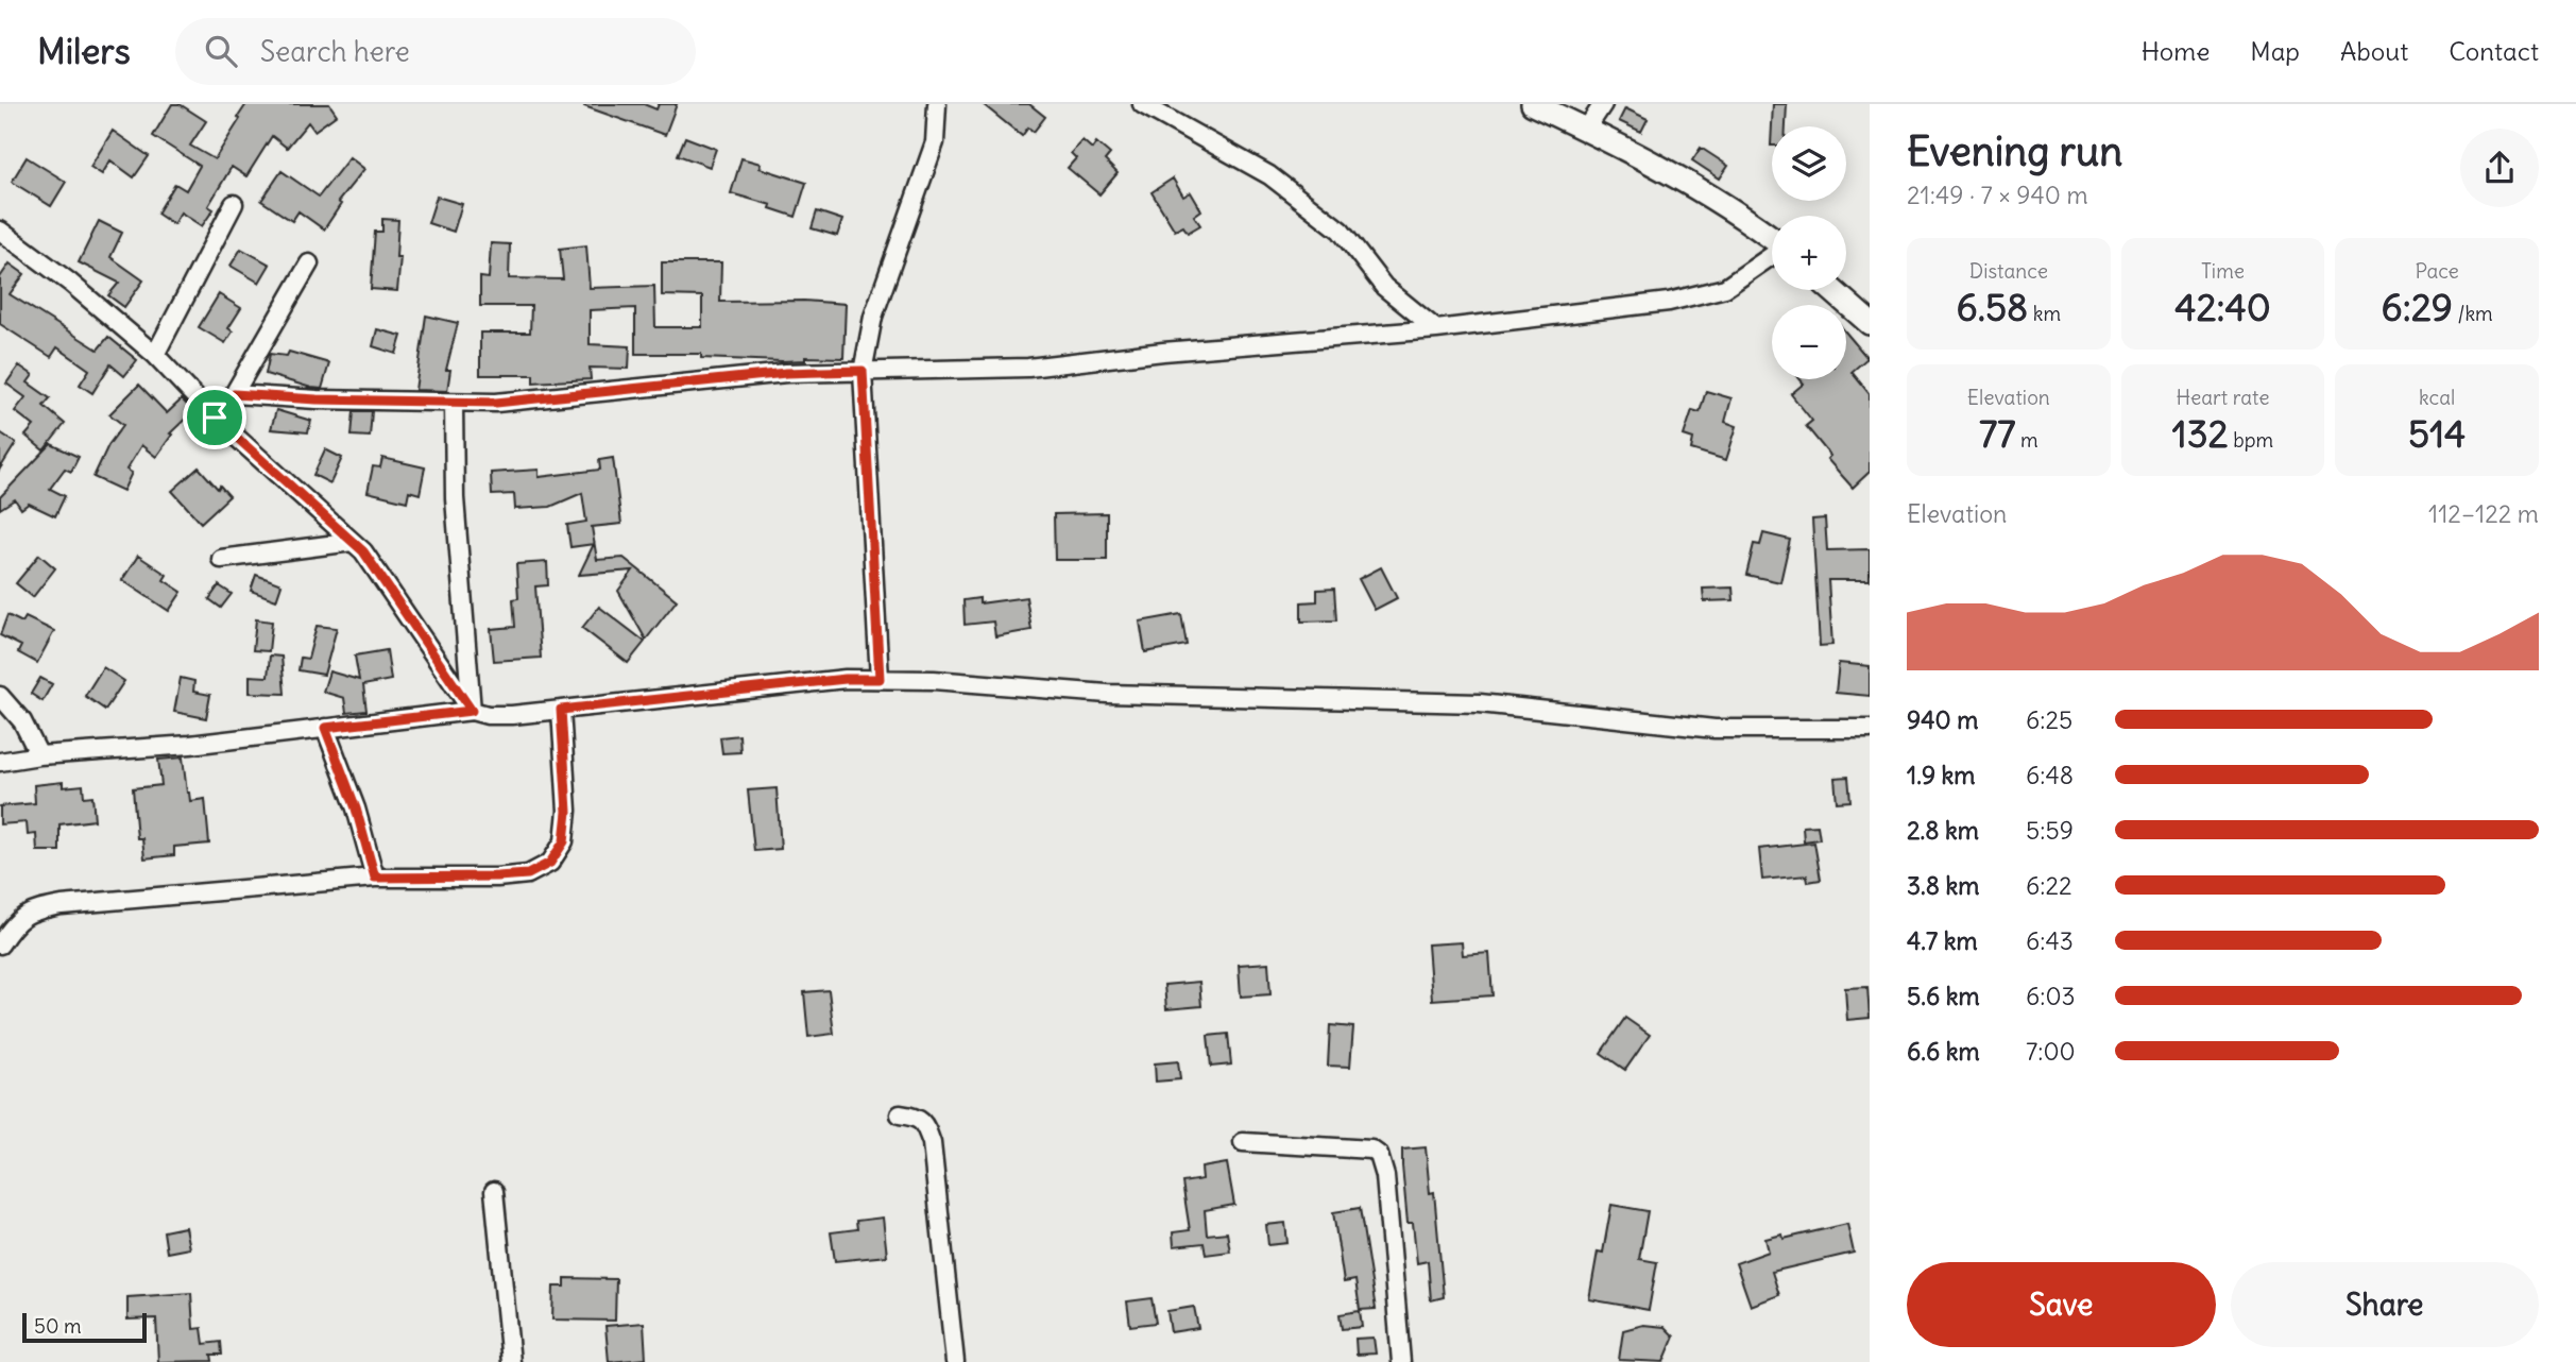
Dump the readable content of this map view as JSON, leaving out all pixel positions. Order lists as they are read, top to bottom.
{
  "scale_bar": "50 m",
  "page": {
    "header": "Milers",
    "search": "Search here",
    "nav": [
      "Home",
      "Map",
      "About",
      "Contact"
    ],
    "heading": ["Evening run", "21:49 · 7 × 940 m"],
    "map_buttons": ["+", "−"],
    "stats": [
      ["Distance", "6.58 km"],
      ["Time", "42:40"],
      ["Pace", "6:29 /km"],
      ["Elevation", "77 m"],
      ["Heart rate", "132 bpm"],
      ["kcal", "514"]
    ],
    "chart": ["Elevation", "112–122 m"],
    "list": [
      {
        "name": "940 m",
        "note": "6:25"
      },
      {
        "name": "1.9 km",
        "note": "6:48"
      },
      {
        "name": "2.8 km",
        "note": "5:59"
      },
      {
        "name": "3.8 km",
        "note": "6:22"
      },
      {
        "name": "4.7 km",
        "note": "6:43"
      },
      {
        "name": "5.6 km",
        "note": "6:03"
      },
      {
        "name": "6.6 km",
        "note": "7:00"
      }
    ],
    "buttons": ["Save", "Share"],
    "scale": "50 m"
  }
}
